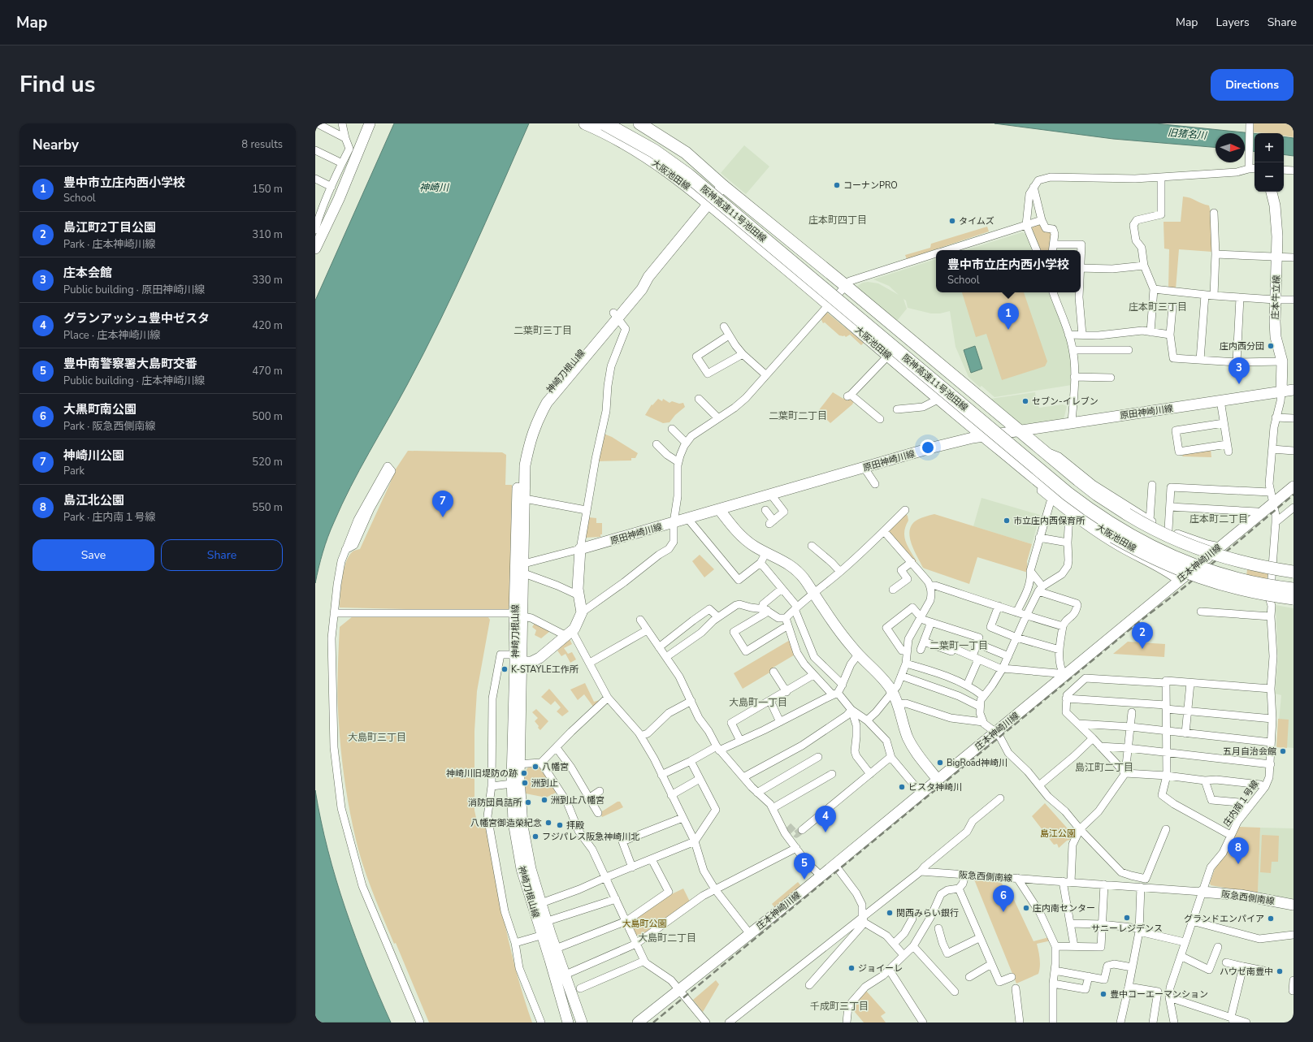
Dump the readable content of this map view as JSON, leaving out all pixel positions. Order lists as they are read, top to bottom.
{
  "streets": {
    "highway": ["阪神高速11号池田線"],
    "main road": ["大阪池田線"],
    "street": [
      "庄本牛立線",
      "神崎刀根山線",
      "原田神崎川線",
      "庄本神崎川線",
      "庄内南１号線",
      "阪急西側南線"
    ]
  },
  "crossings": [
    ["大阪池田線", "神崎刀根山線"],
    ["大阪池田線", "原田神崎川線"],
    ["庄本牛立線", "原田神崎川線"],
    ["庄本牛立線", "庄内南１号線"],
    ["原田神崎川線", "庄内南１号線"],
    ["庄本神崎川線", "庄内南１号線"],
    ["庄内南１号線", "阪急西側南線"]
  ],
  "districts": [
    "庄本町四丁目",
    "庄本町三丁目",
    "二葉町三丁目",
    "二葉町二丁目",
    "庄本町二丁目",
    "二葉町一丁目",
    "大島町一丁目",
    "大島町三丁目",
    "島江町二丁目",
    "大島町二丁目",
    "千成町三丁目"
  ],
  "water": ["旧猪名川", "神崎川"],
  "parks": ["島江公園", "大島町公園"],
  "places": [
    "コーナンPRO",
    "タイムズ",
    "庄内西分団",
    "セブン-イレブン",
    "市立庄内西保育所",
    "K-STAYLE工作所",
    "五月自治会館",
    "BigRoad神崎川",
    "八幡宮",
    "神崎川旧堤防の跡",
    "洲到止",
    "ビスタ神崎川",
    "洲到止八幡宮",
    "消防団員詰所",
    "八幡宮御造榮紀念",
    "拝殿",
    "フジパレス阪急神崎川北",
    "庄内南センター",
    "関西みらい銀行",
    "サニーレジデンス",
    "グランドエンパイア",
    "ジョイーレ",
    "ハウゼ南豊中",
    "豊中コーエーマンション"
  ],
  "north": "right",
  "page": {
    "header": "Map",
    "nav": ["Map", "Layers", "Share"],
    "title": "Find us",
    "buttons": [
      "Directions",
      ["Save", "Share"]
    ],
    "heading": ["Nearby", "8 results"],
    "map_buttons": ["+", "−"],
    "list": [
      {
        "mark": "1",
        "name": "豊中市立庄内西小学校",
        "note": "School",
        "value": "150 m"
      },
      {
        "mark": "2",
        "name": "島江町2丁目公園",
        "note": "Park · 庄本神崎川線",
        "value": "310 m"
      },
      {
        "mark": "3",
        "name": "庄本会館",
        "note": "Public building · 原田神崎川線",
        "value": "330 m"
      },
      {
        "mark": "4",
        "name": "グランアッシュ豊中ゼスタ",
        "note": "Place · 庄本神崎川線",
        "value": "420 m"
      },
      {
        "mark": "5",
        "name": "豊中南警察署大島町交番",
        "note": "Public building · 庄本神崎川線",
        "value": "470 m"
      },
      {
        "mark": "6",
        "name": "大黒町南公園",
        "note": "Park · 阪急西側南線",
        "value": "500 m"
      },
      {
        "mark": "7",
        "name": "神崎川公園",
        "note": "Park",
        "value": "520 m"
      },
      {
        "mark": "8",
        "name": "島江北公園",
        "note": "Park · 庄内南１号線",
        "value": "550 m"
      }
    ],
    "popup": ["豊中市立庄内西小学校", "School"],
    "pins": [
      "1",
      "3",
      "7",
      "2",
      "4",
      "8",
      "5",
      "6"
    ]
  }
}
